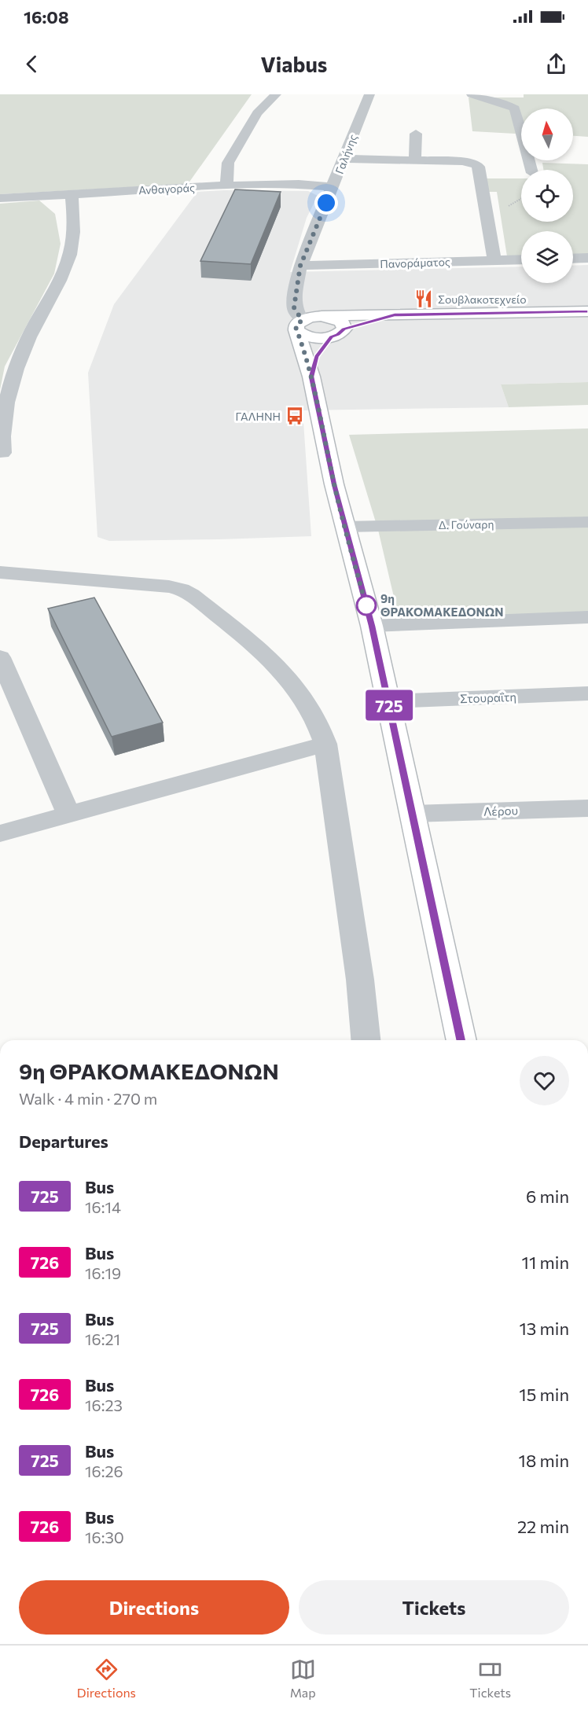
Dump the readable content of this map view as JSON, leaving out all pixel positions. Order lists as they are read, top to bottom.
{
  "streets": {
    "street": [
      "Γαλήνης",
      "Ανθαγοράς",
      "Πανοράματος",
      "Δ. Γούναρη",
      "Στουραΐτη",
      "Λέρου"
    ]
  },
  "crossings": [
    ["Γαλήνης", "Ανθαγοράς"],
    ["Γαλήνης", "Πανοράματος"]
  ],
  "places": {
    "restaurant": ["Σουβλακοτεχνείο"],
    "bus stop": ["ΓΑΛΗΝΗ"],
    "other": ["9η ΘΡΑΚΟΜΑΚΕΔΟΝΩΝ"]
  },
  "lines": ["bus line 725"],
  "north": "top",
  "page": {
    "status": "16:08",
    "header": "Viabus",
    "on_map": "725",
    "heading": [
      ["9η ΘΡΑΚΟΜΑΚΕΔΟΝΩΝ", "Walk · 4 min · 270 m"],
      "Departures"
    ],
    "list": [
      {
        "mark": "725",
        "name": "Bus",
        "note": "16:14",
        "value": "6 min"
      },
      {
        "mark": "726",
        "name": "Bus",
        "note": "16:19",
        "value": "11 min"
      },
      {
        "mark": "725",
        "name": "Bus",
        "note": "16:21",
        "value": "13 min"
      },
      {
        "mark": "726",
        "name": "Bus",
        "note": "16:23",
        "value": "15 min"
      },
      {
        "mark": "725",
        "name": "Bus",
        "note": "16:26",
        "value": "18 min"
      },
      {
        "mark": "726",
        "name": "Bus",
        "note": "16:30",
        "value": "22 min"
      }
    ],
    "buttons": ["Directions", "Tickets"],
    "tabs": ["Directions", "Map", "Tickets"]
  }
}
